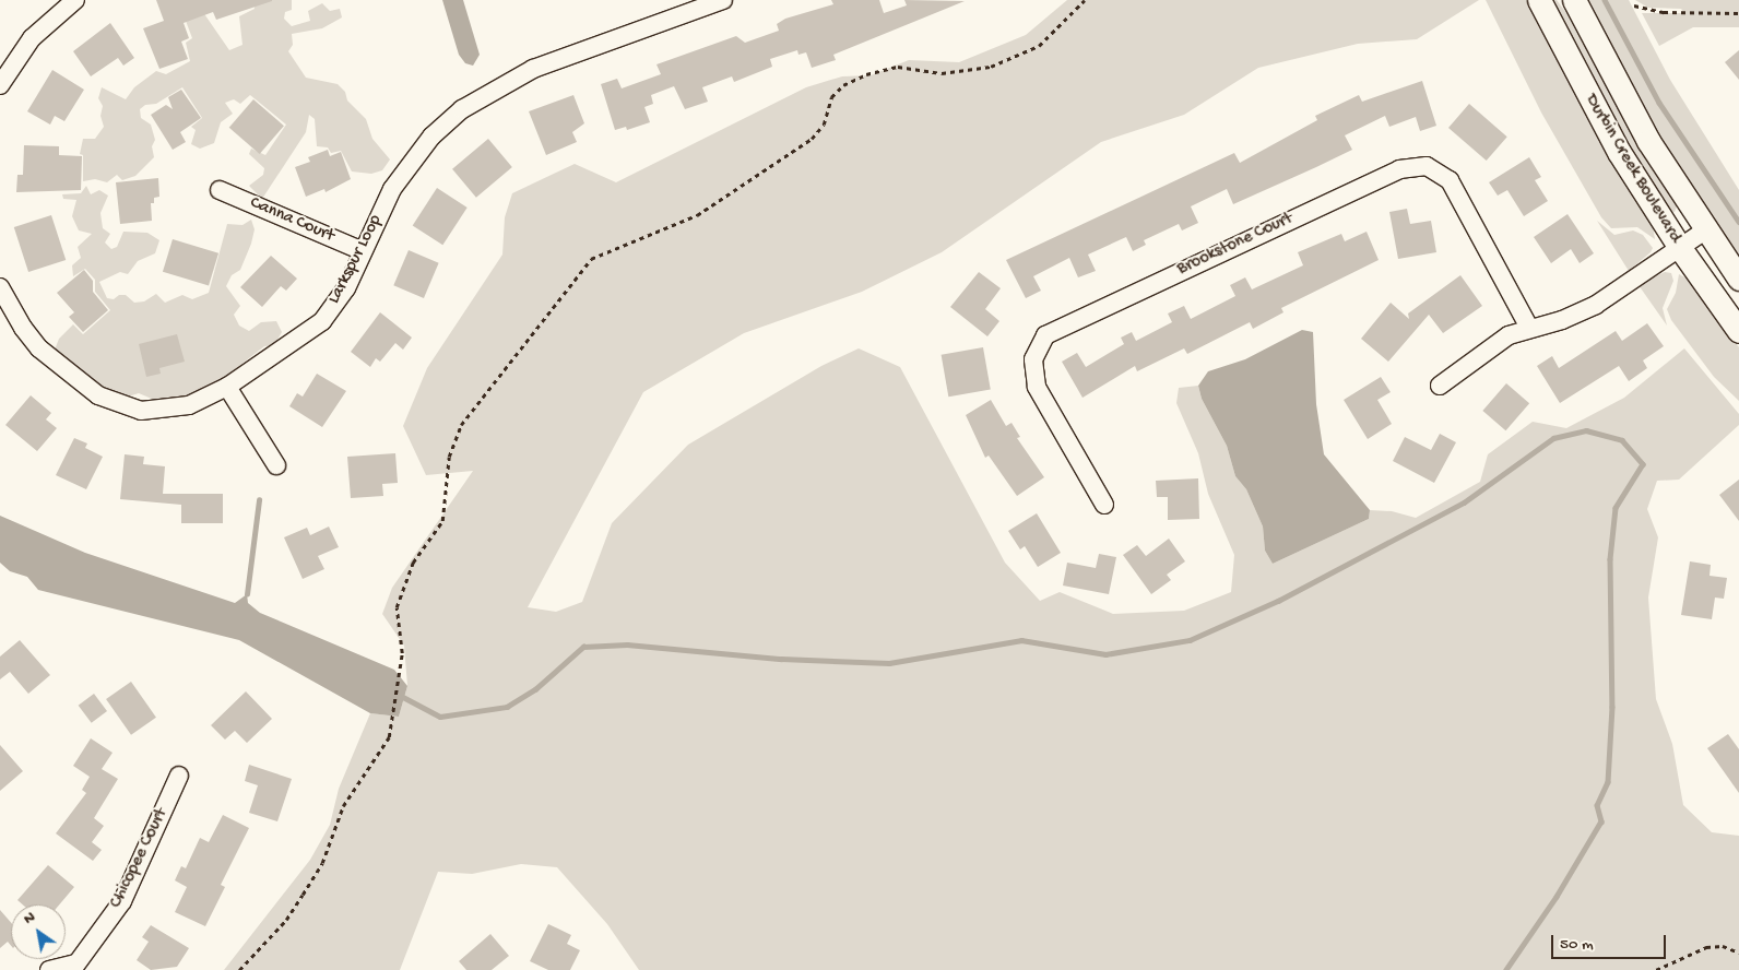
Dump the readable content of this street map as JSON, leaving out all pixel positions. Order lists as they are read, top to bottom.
{
  "streets": {
    "street": [
      "Durbin Creek Boulevard",
      "Canna Court",
      "Brookstone Court",
      "Larkspur Loop",
      "Chicopee Court"
    ]
  },
  "crossings": [
    ["Canna Court", "Larkspur Loop"]
  ],
  "scale_bar": "50 m",
  "north": "top left"
}
